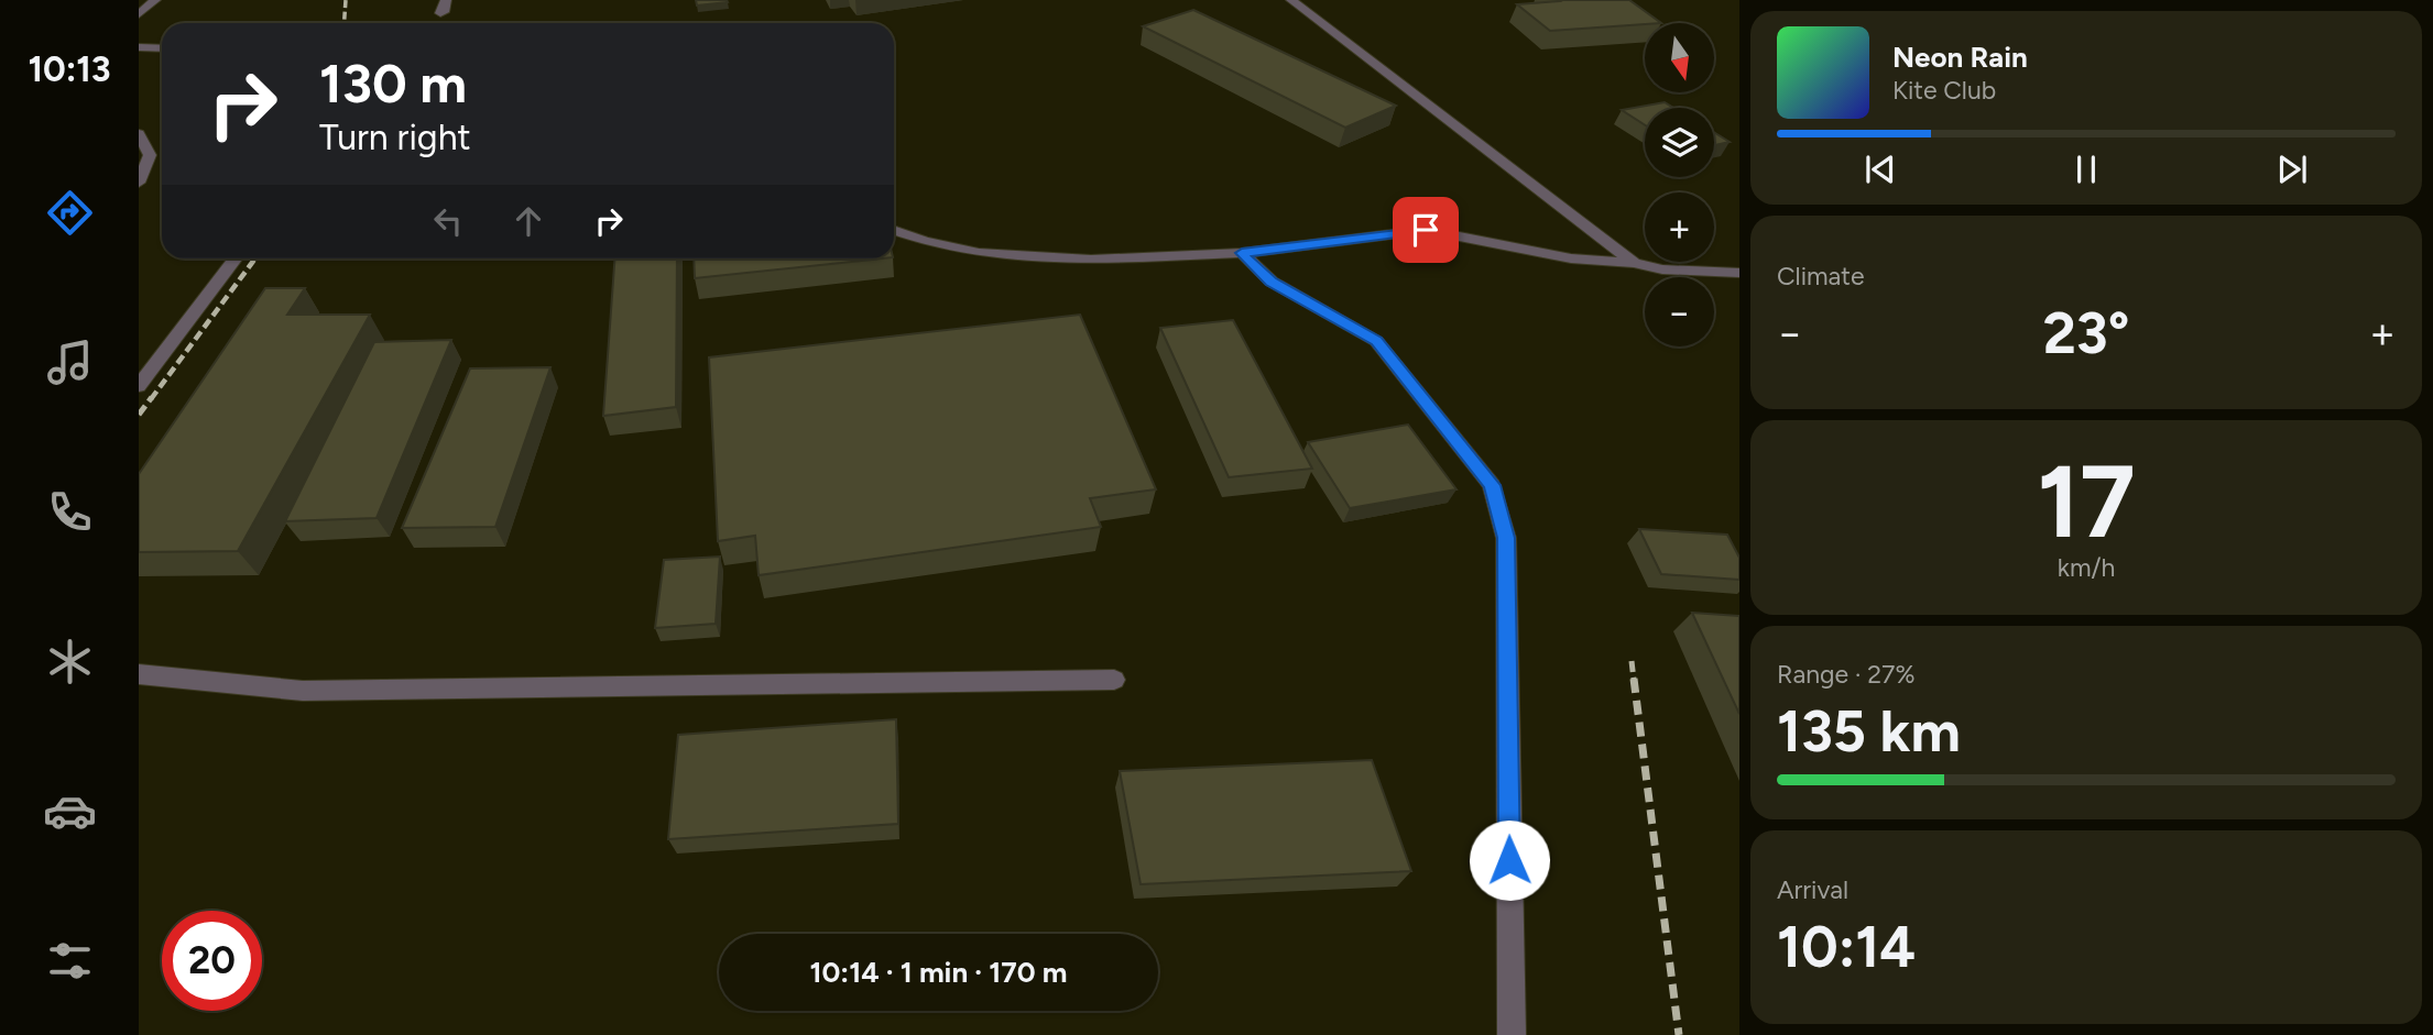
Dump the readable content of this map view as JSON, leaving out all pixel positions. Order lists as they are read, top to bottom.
{
  "north": "bottom",
  "page": {
    "tabs": "10:13",
    "map_buttons": ["+", "−"],
    "turn": ["130 m", "Turn right"],
    "song": ["Neon Rain", "Kite Club"],
    "tile": [
      "Climate",
      ["17", "km/h"],
      ["Range · 27%", "135 km"],
      ["Arrival", "10:14"]
    ],
    "heat": ["−", "23°", "+"],
    "limit": "20",
    "trip": "10:14 · 1 min · 170 m"
  }
}
